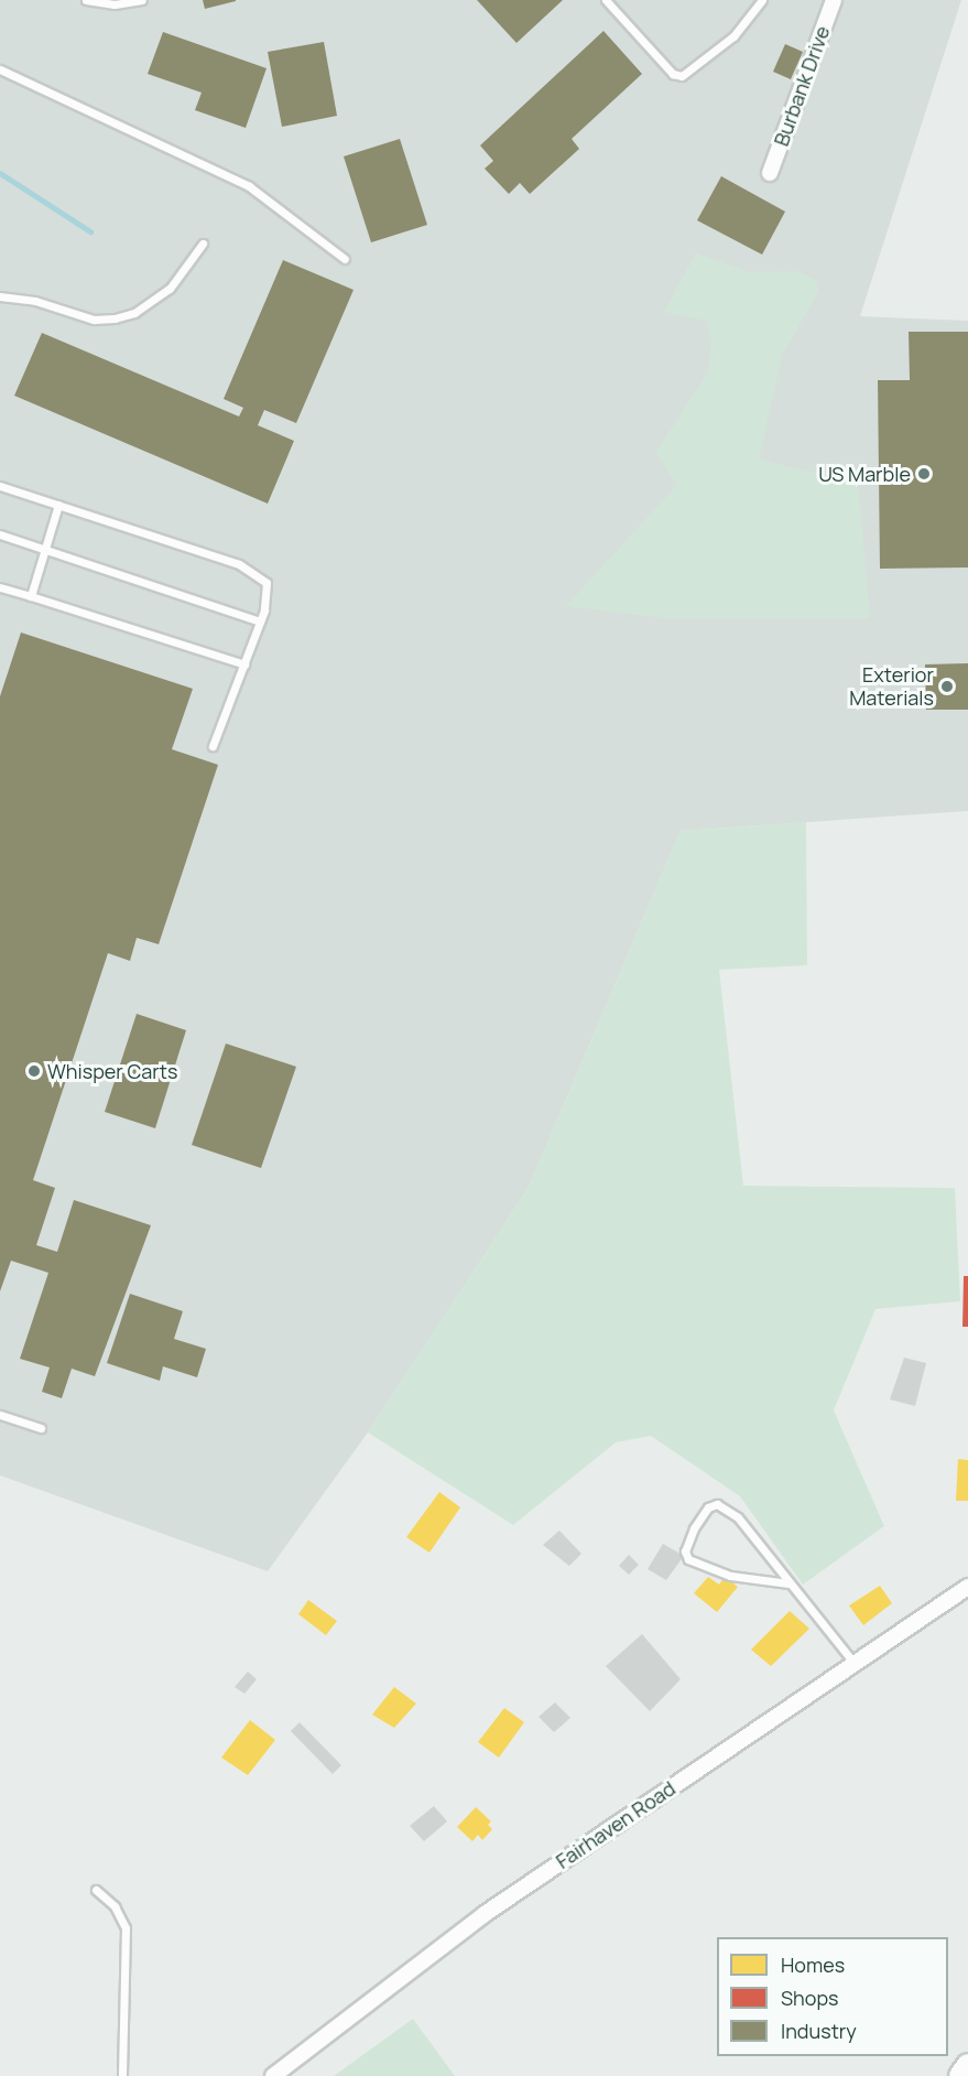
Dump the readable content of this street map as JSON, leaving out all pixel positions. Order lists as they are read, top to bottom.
{
  "streets": {
    "street": ["Burbank Drive", "Fairhaven Road"]
  },
  "places": ["US Marble", "Exterior Materials", "Whisper Carts"],
  "legend": ["Homes", "Shops", "Industry"]
}
